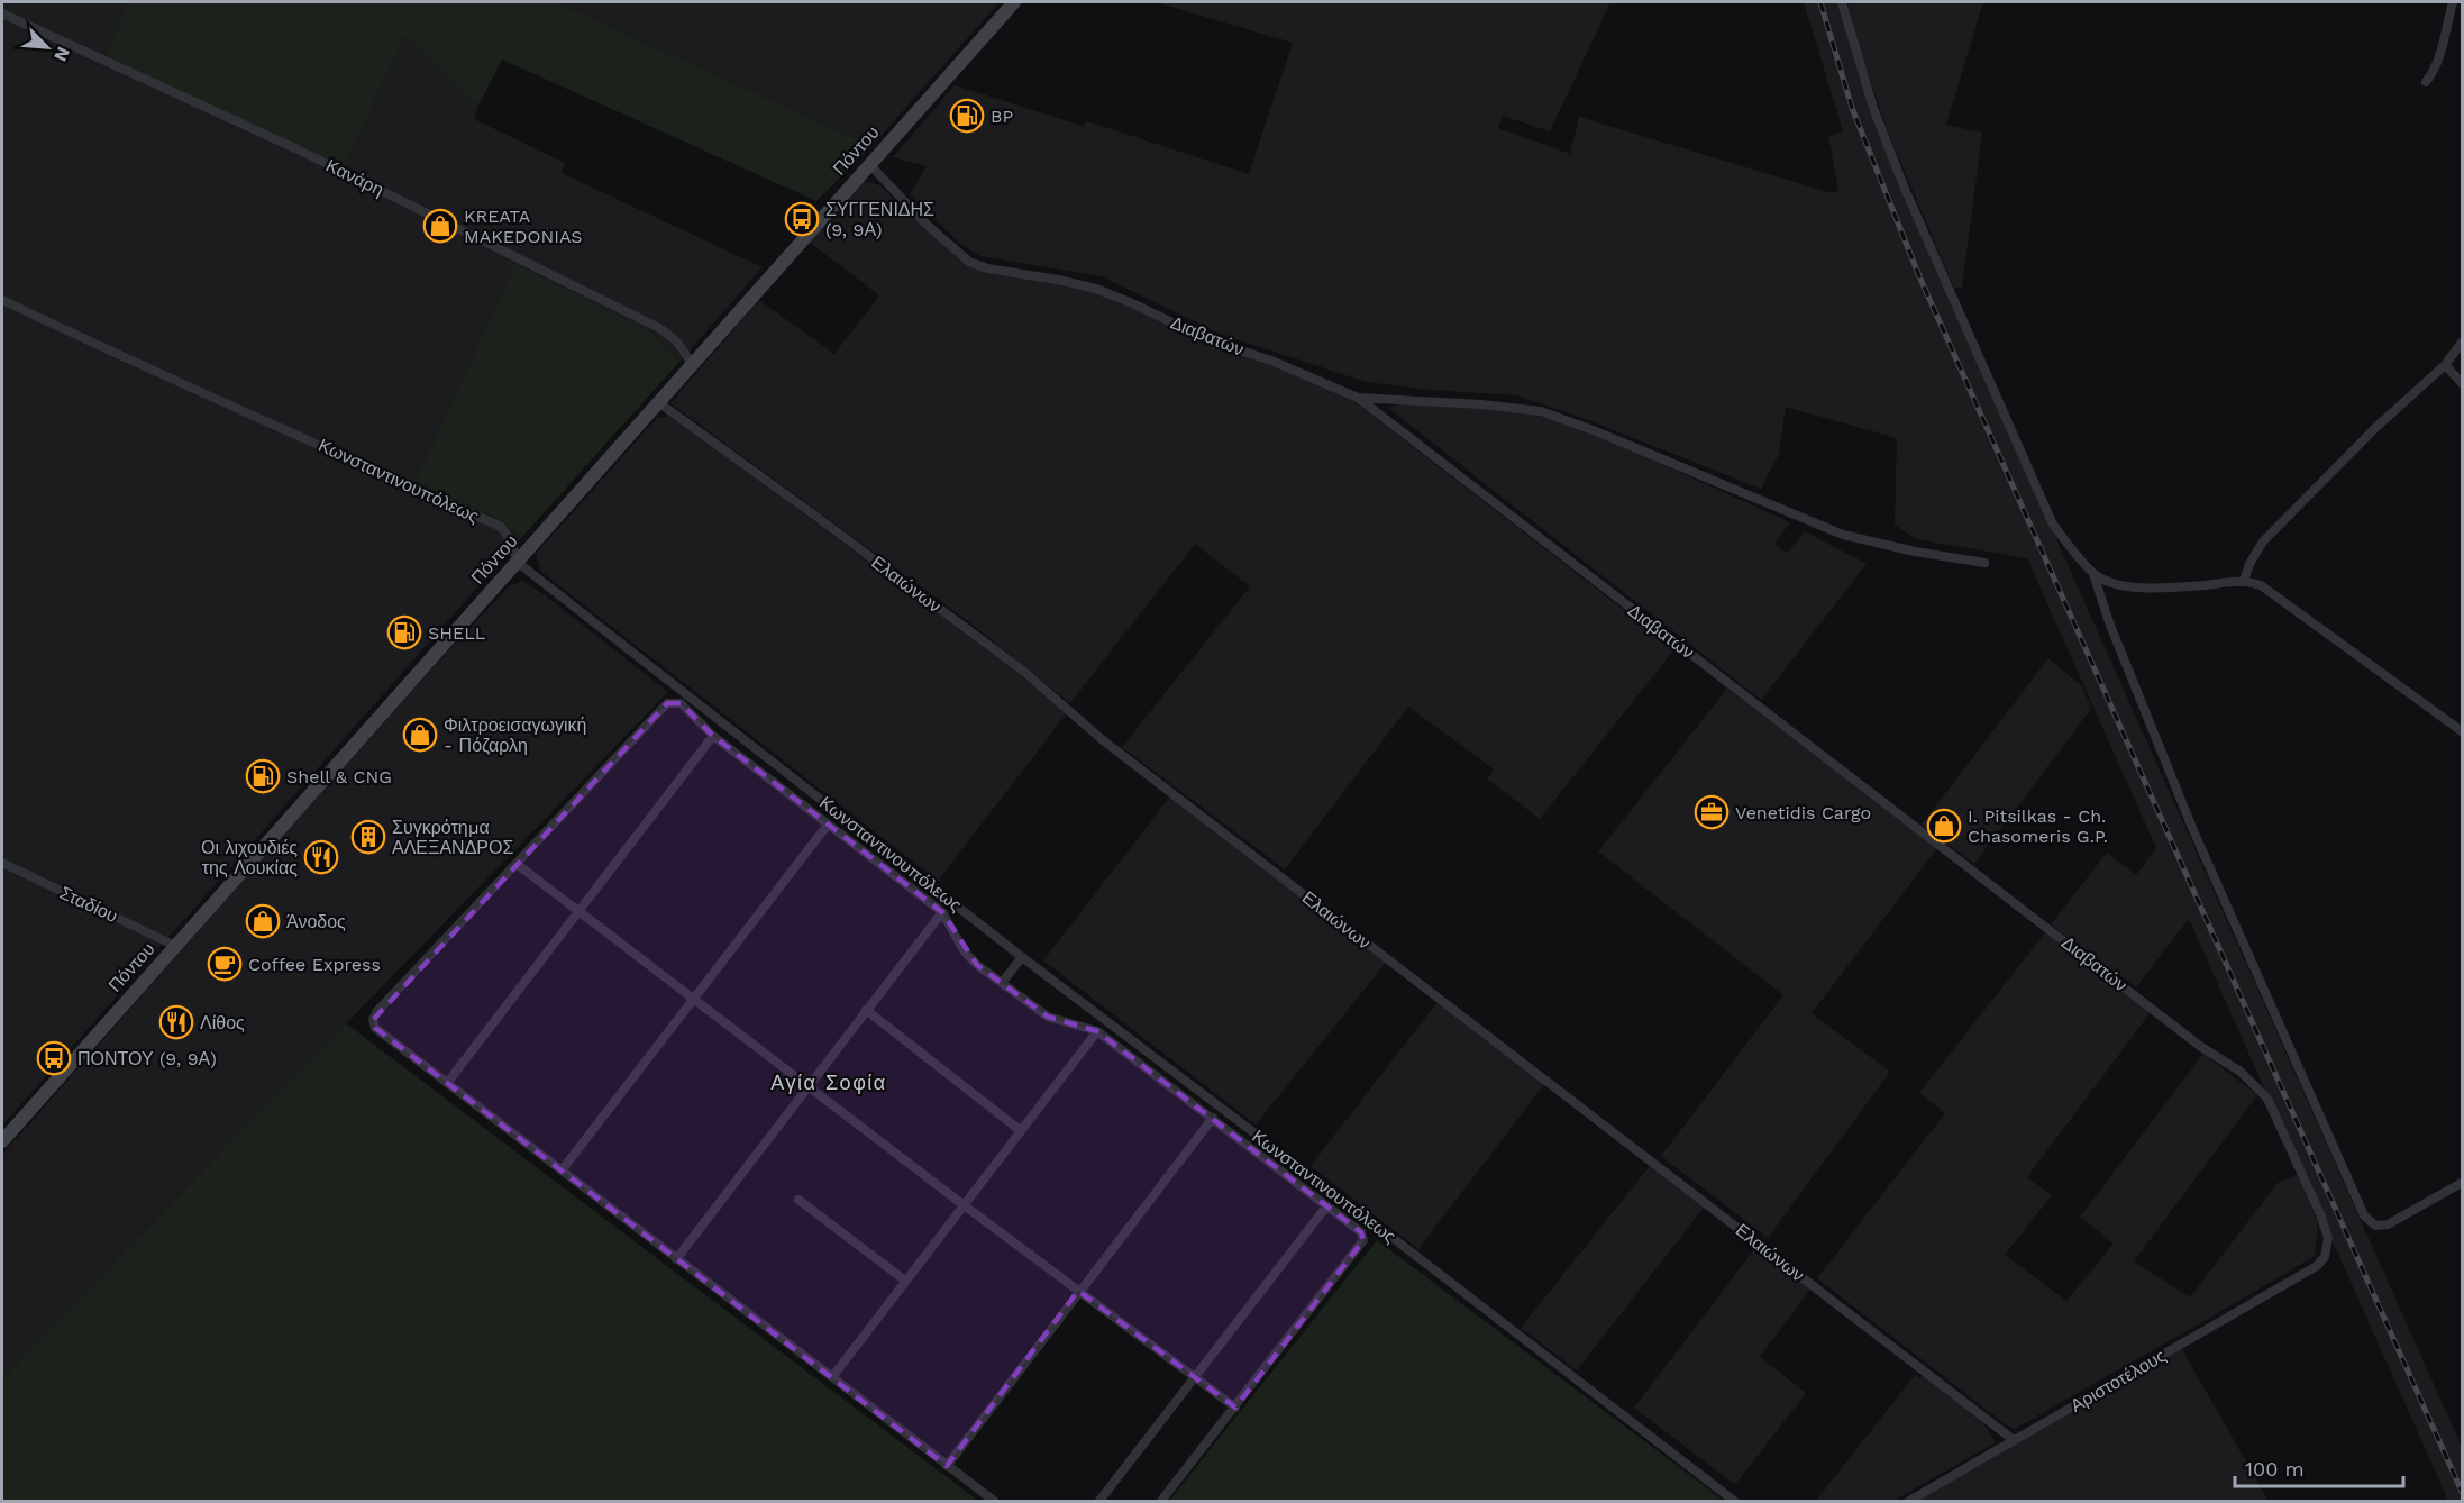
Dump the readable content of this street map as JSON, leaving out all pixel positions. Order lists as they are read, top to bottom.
{
  "streets": {
    "street": [
      "Πόντου",
      "Κανάρη",
      "Διαβατών",
      "Κωνσταντινουπόλεως",
      "Ελαιώνων",
      "Σταδίου",
      "Αριστοτέλους"
    ]
  },
  "crossings": [
    ["Πόντου", "Κανάρη"],
    ["Πόντου", "Διαβατών"],
    ["Πόντου", "Κωνσταντινουπόλεως"],
    ["Πόντου", "Ελαιώνων"],
    ["Πόντου", "Σταδίου"],
    ["Διαβατών", "Αριστοτέλους"],
    ["Ελαιώνων", "Αριστοτέλους"]
  ],
  "districts": ["Αγία Σοφία"],
  "places": {
    "fuel station": ["BP", "SHELL", "Shell & CNG"],
    "bus stop": ["ΣΥΓΓΕΝΙΔΗΣ (9, 9Α)", "ΠΟΝΤΟΥ (9, 9Α)"],
    "shop": [
      "KREATA MAKEDONIAS",
      "Φιλτροεισαγωγική - Πόζαρλη",
      "I. Pitsilkas - Ch. Chasomeris G.P.",
      "Άνοδος"
    ],
    "office": ["Venetidis Cargo"],
    "building": ["Συγκρότημα ΑΛΕΞΑΝΔΡΟΣ"],
    "restaurant": ["Οι λιχουδιές της Λουκίας", "Λίθος"],
    "cafe": ["Coffee Express"]
  },
  "scale_bar": "100 m",
  "north": "bottom right"
}
